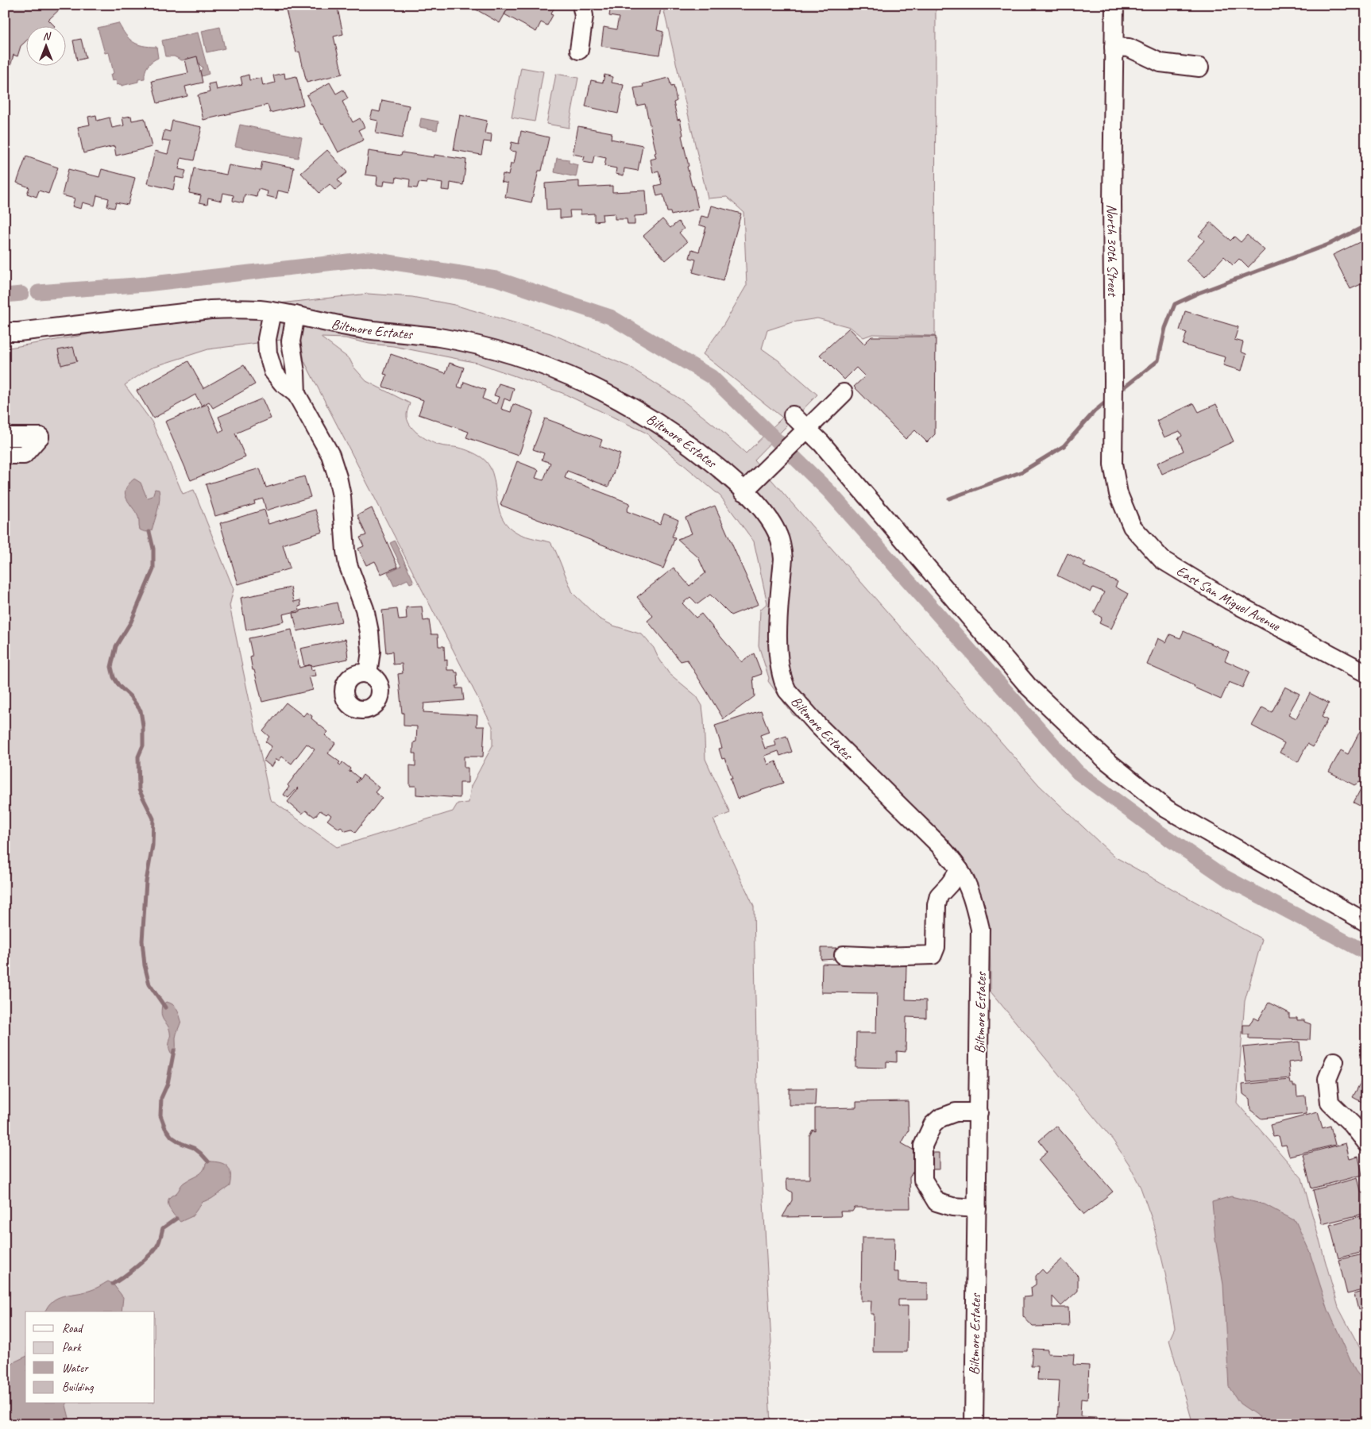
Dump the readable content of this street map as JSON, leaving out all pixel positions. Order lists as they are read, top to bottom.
{
  "streets": {
    "street": ["North 30th Street", "Biltmore Estates", "East San Miguel Avenue"]
  },
  "crossings": [
    ["North 30th Street", "East San Miguel Avenue"]
  ],
  "legend": [
    "Road",
    "Park",
    "Water",
    "Building"
  ],
  "north": "top"
}
